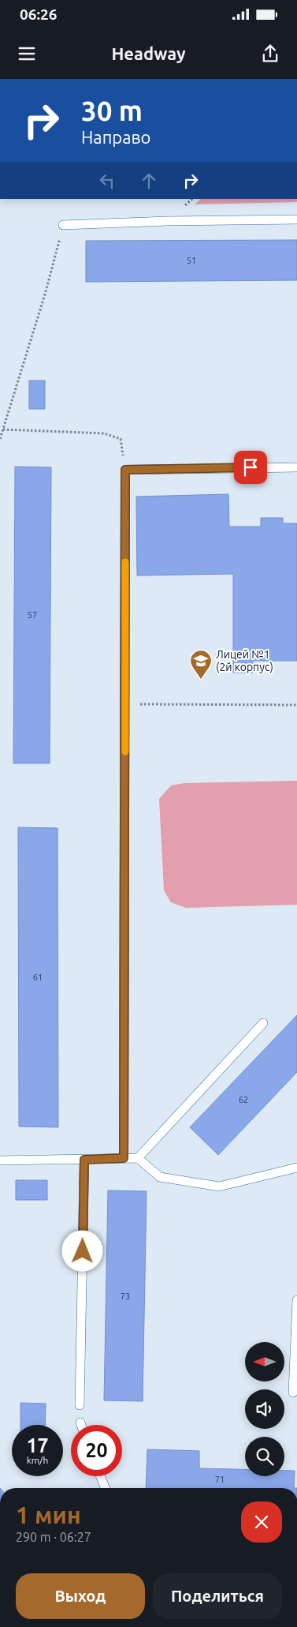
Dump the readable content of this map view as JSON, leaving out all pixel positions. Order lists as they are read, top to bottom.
{
  "places": {
    "school or university": ["Лицей №1 (2й корпус)"]
  },
  "house_numbers": [
    "51",
    "57",
    "61",
    "62",
    "73",
    "71"
  ],
  "north": "left",
  "page": {
    "status": "06:26",
    "header": "Headway",
    "turn": ["30 m", "Направо"],
    "speed": "17 km/h",
    "limit": "20",
    "heading": ["1 мин", "290 m · 06:27"],
    "buttons": ["Выход", "Поделиться"]
  }
}
